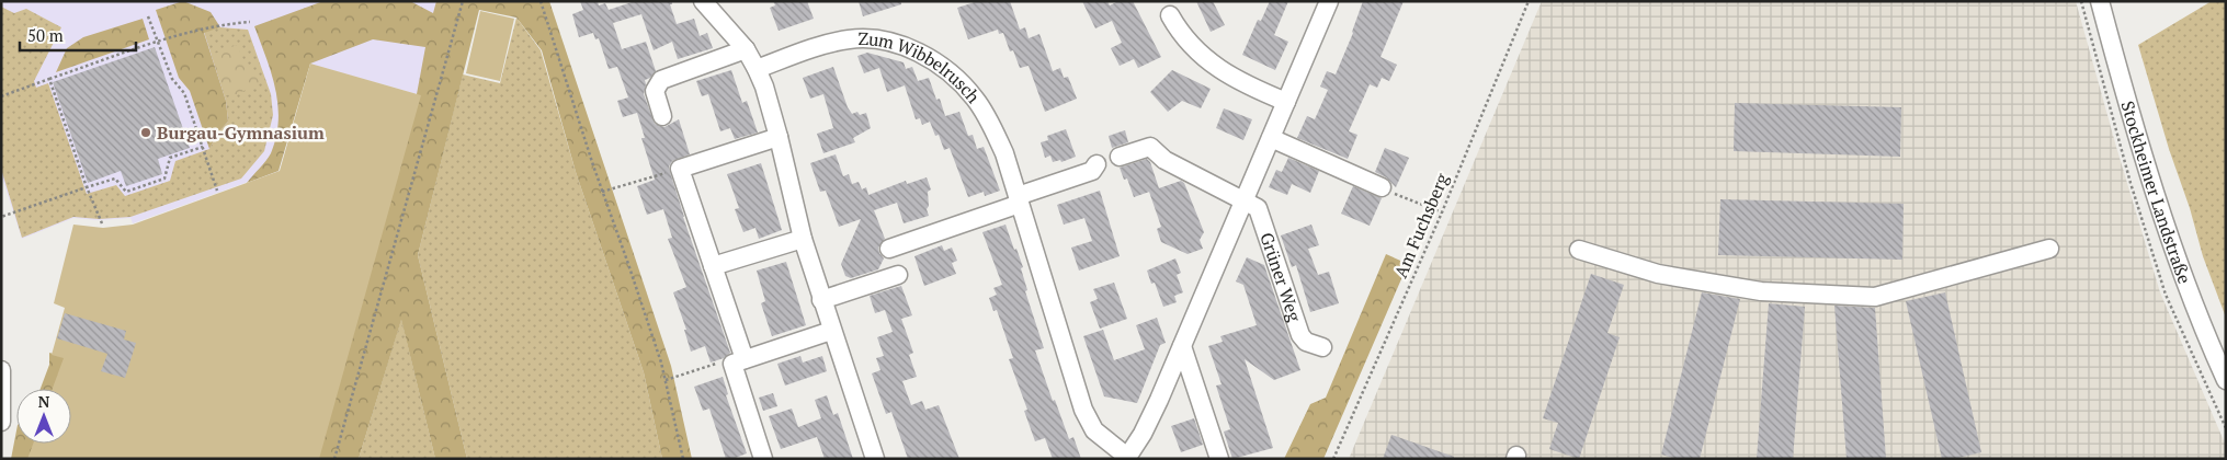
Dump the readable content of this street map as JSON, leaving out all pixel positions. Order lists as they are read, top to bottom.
{
  "streets": {
    "street": ["Zum Wibbelrusch", "Stockheimer Landstraße", "Grüner Weg"],
    "path": ["Am Fuchsberg"]
  },
  "crossings": [
    ["Zum Wibbelrusch", "Grüner Weg"]
  ],
  "places": ["Burgau-Gymnasium"],
  "scale_bar": "50 m",
  "north": "top"
}
